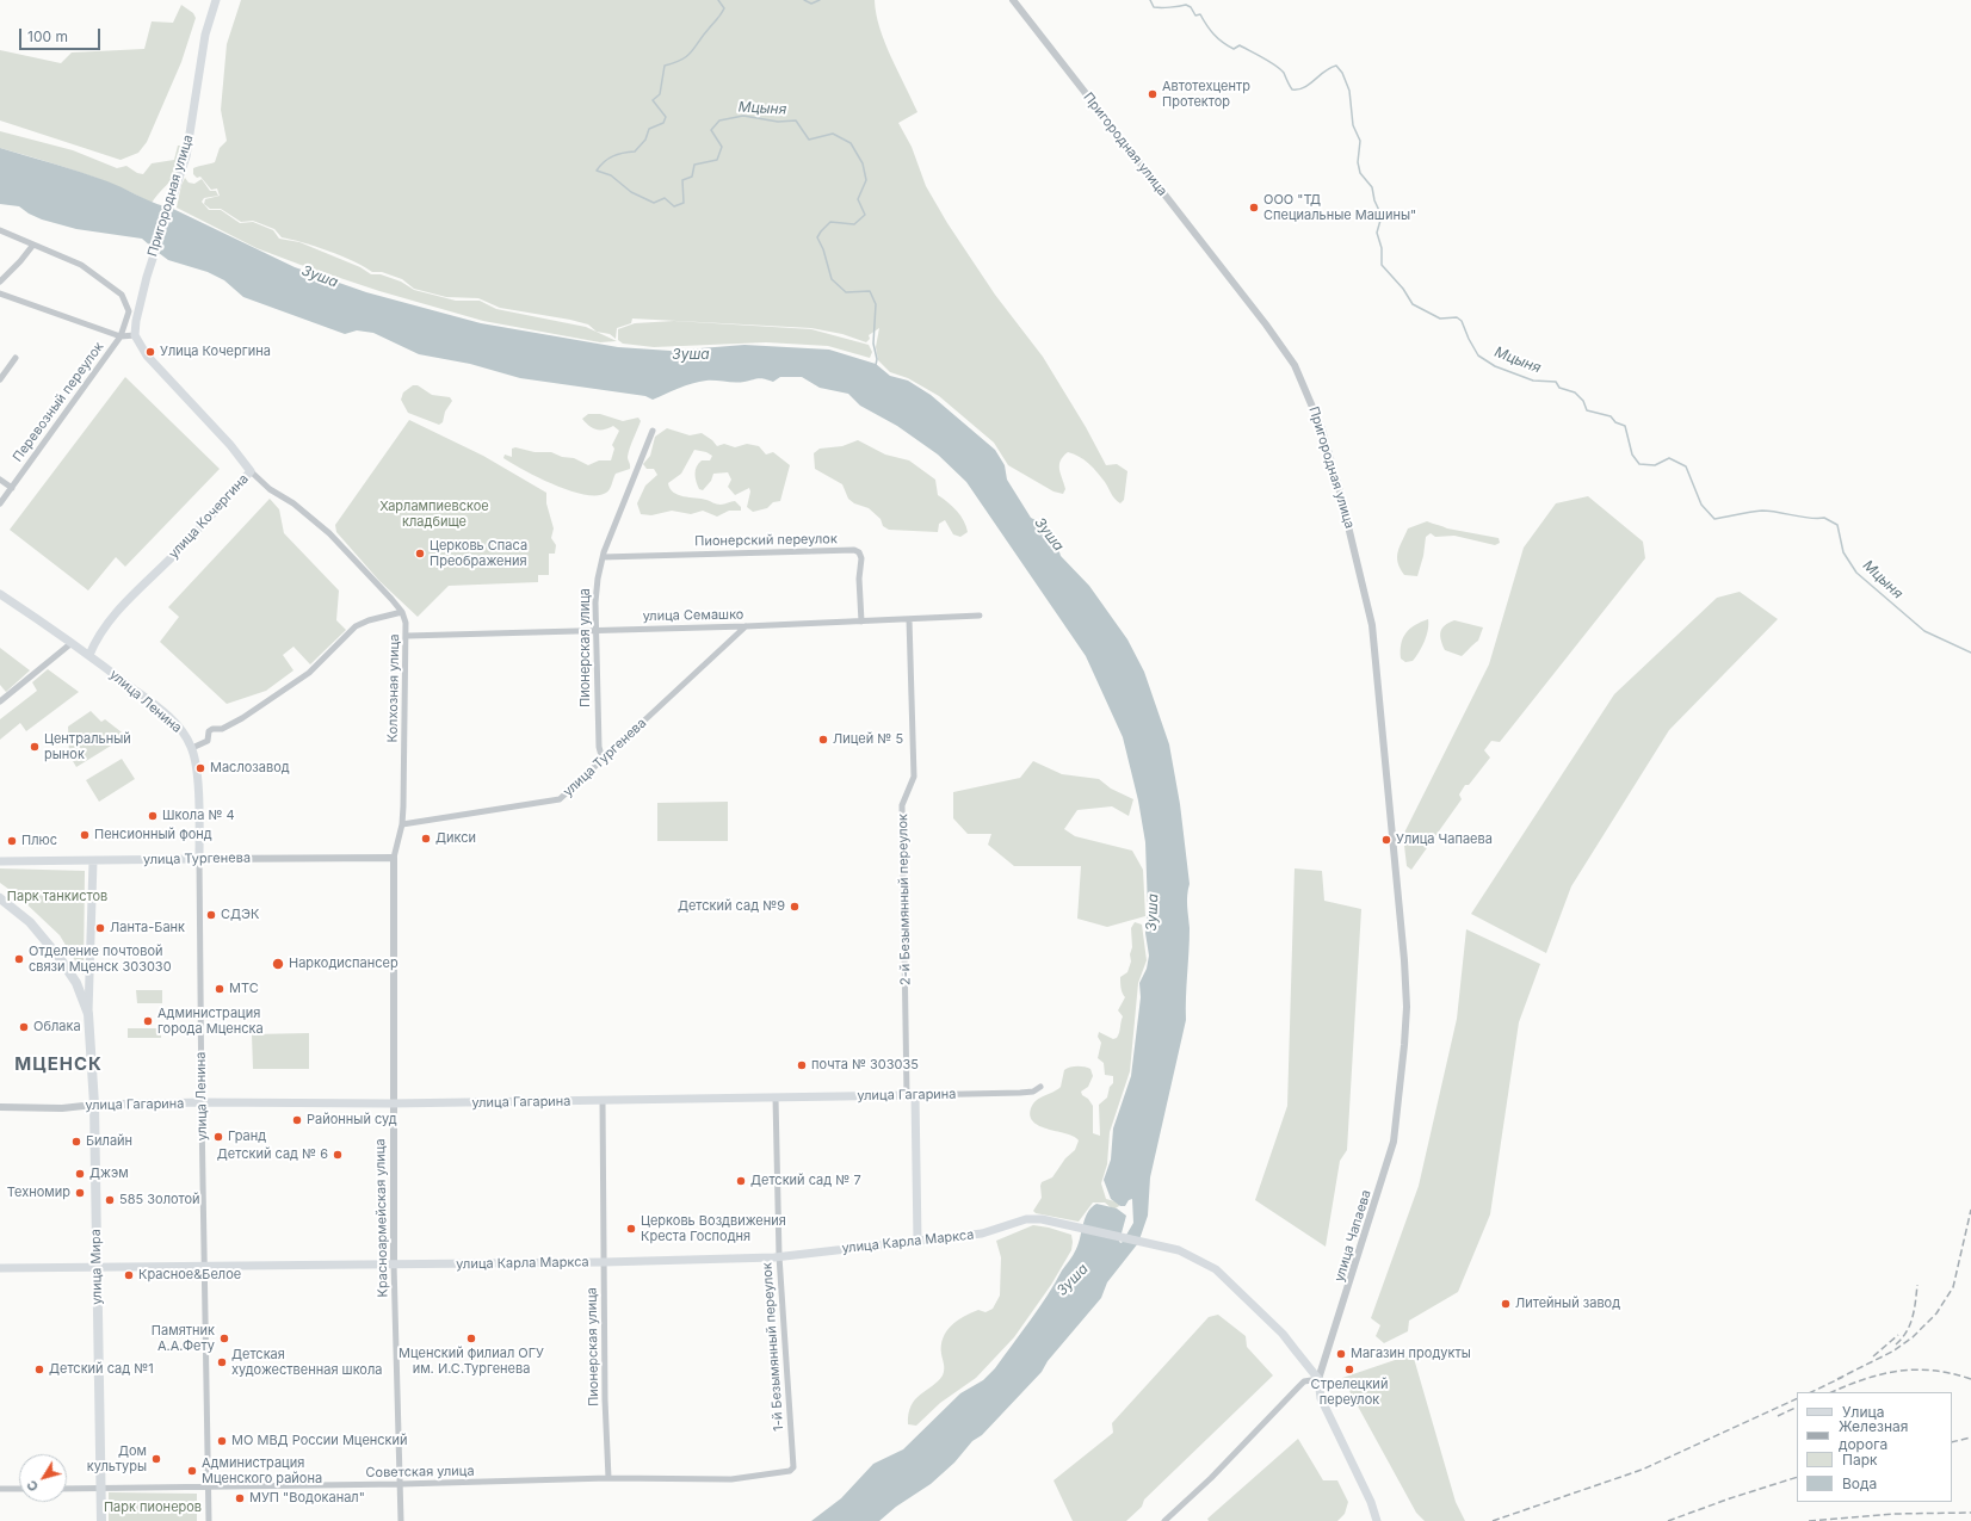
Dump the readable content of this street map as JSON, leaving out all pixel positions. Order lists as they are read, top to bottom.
{
  "streets": {
    "main road": [
      "Пригородная улица",
      "улица Кочергина",
      "улица Ленина",
      "улица Тургенева",
      "2-й Безымянный переулок",
      "улица Гагарина",
      "улица Карла Маркса",
      "улица Мира"
    ],
    "street": [
      "Перевозный переулок",
      "Пионерский переулок",
      "улица Семашко",
      "Пионерская улица",
      "Колхозная улица",
      "Красноармейская улица",
      "улица Чапаева",
      "1-й Безымянный переулок",
      "Советская улица"
    ]
  },
  "crossings": [
    ["Пригородная улица", "улица Кочергина"],
    ["Пригородная улица", "улица Чапаева"],
    ["улица Кочергина", "улица Ленина"],
    ["Пионерский переулок", "улица Семашко"],
    ["Пионерский переулок", "Пионерская улица"],
    ["улица Семашко", "Пионерская улица"],
    ["улица Семашко", "Колхозная улица"],
    ["улица Семашко", "улица Тургенева"],
    ["улица Семашко", "2-й Безымянный переулок"],
    ["Пионерская улица", "улица Тургенева"],
    ["Пионерская улица", "улица Гагарина"],
    ["Пионерская улица", "улица Карла Маркса"],
    ["Пионерская улица", "Советская улица"],
    ["Колхозная улица", "улица Тургенева"],
    ["Колхозная улица", "Красноармейская улица"],
    ["улица Ленина", "улица Тургенева"],
    ["улица Ленина", "улица Гагарина"],
    ["улица Ленина", "улица Карла Маркса"],
    ["улица Ленина", "Советская улица"],
    ["улица Тургенева", "Красноармейская улица"],
    ["улица Тургенева", "улица Мира"],
    ["2-й Безымянный переулок", "улица Гагарина"],
    ["2-й Безымянный переулок", "улица Карла Маркса"],
    ["улица Гагарина", "Красноармейская улица"],
    ["улица Гагарина", "улица Мира"],
    ["улица Гагарина", "1-й Безымянный переулок"],
    ["Красноармейская улица", "улица Карла Маркса"],
    ["Красноармейская улица", "Советская улица"],
    ["улица Чапаева", "улица Карла Маркса"],
    ["улица Карла Маркса", "улица Мира"],
    ["улица Карла Маркса", "1-й Безымянный переулок"],
    ["улица Мира", "Советская улица"],
    ["1-й Безымянный переулок", "Советская улица"]
  ],
  "districts": ["МЦЕНСК"],
  "water": ["Мцыня", "Зуша"],
  "parks": ["Харлампиевское кладбище", "Парк танкистов", "Парк пионеров"],
  "places": [
    "Автотехцентр Протектор",
    "ООО \"ТД Специальные Машины\"",
    "Улица Кочергина",
    "Церковь Спаса Преображения",
    "Лицей № 5",
    "Центральный рынок",
    "Маслозавод",
    "Школа № 4",
    "Пенсионный фонд",
    "Дикси",
    "Улица Чапаева",
    "Плюс",
    "Детский сад №9",
    "СДЭК",
    "Ланта-Банк",
    "Отделение почтовой связи Мценск 303030",
    "Наркодиспансер",
    "МТС",
    "Администрация города Мценска",
    "Облака",
    "почта № 303035",
    "Районный суд",
    "Гранд",
    "Билайн",
    "Детский сад № 6",
    "Джэм",
    "Детский сад № 7",
    "Техномир",
    "585 Золотой",
    "Церковь Воздвижения Креста Господня",
    "Красное&Белое",
    "Литейный завод",
    "Памятник А.А.Фету",
    "Мценский филиал ОГУ им. И.С.Тургенева",
    "Магазин продукты",
    "Детская художественная школа",
    "Детский сад №1",
    "Стрелецкий переулок",
    "МО МВД России Мценский",
    "Дом культуры",
    "Администрация Мценского района",
    "МУП \"Водоканал\""
  ],
  "legend": [
    "Улица",
    "Железная дорога",
    "Парк",
    "Вода"
  ],
  "scale_bar": "100 m",
  "north": "bottom left"
}
